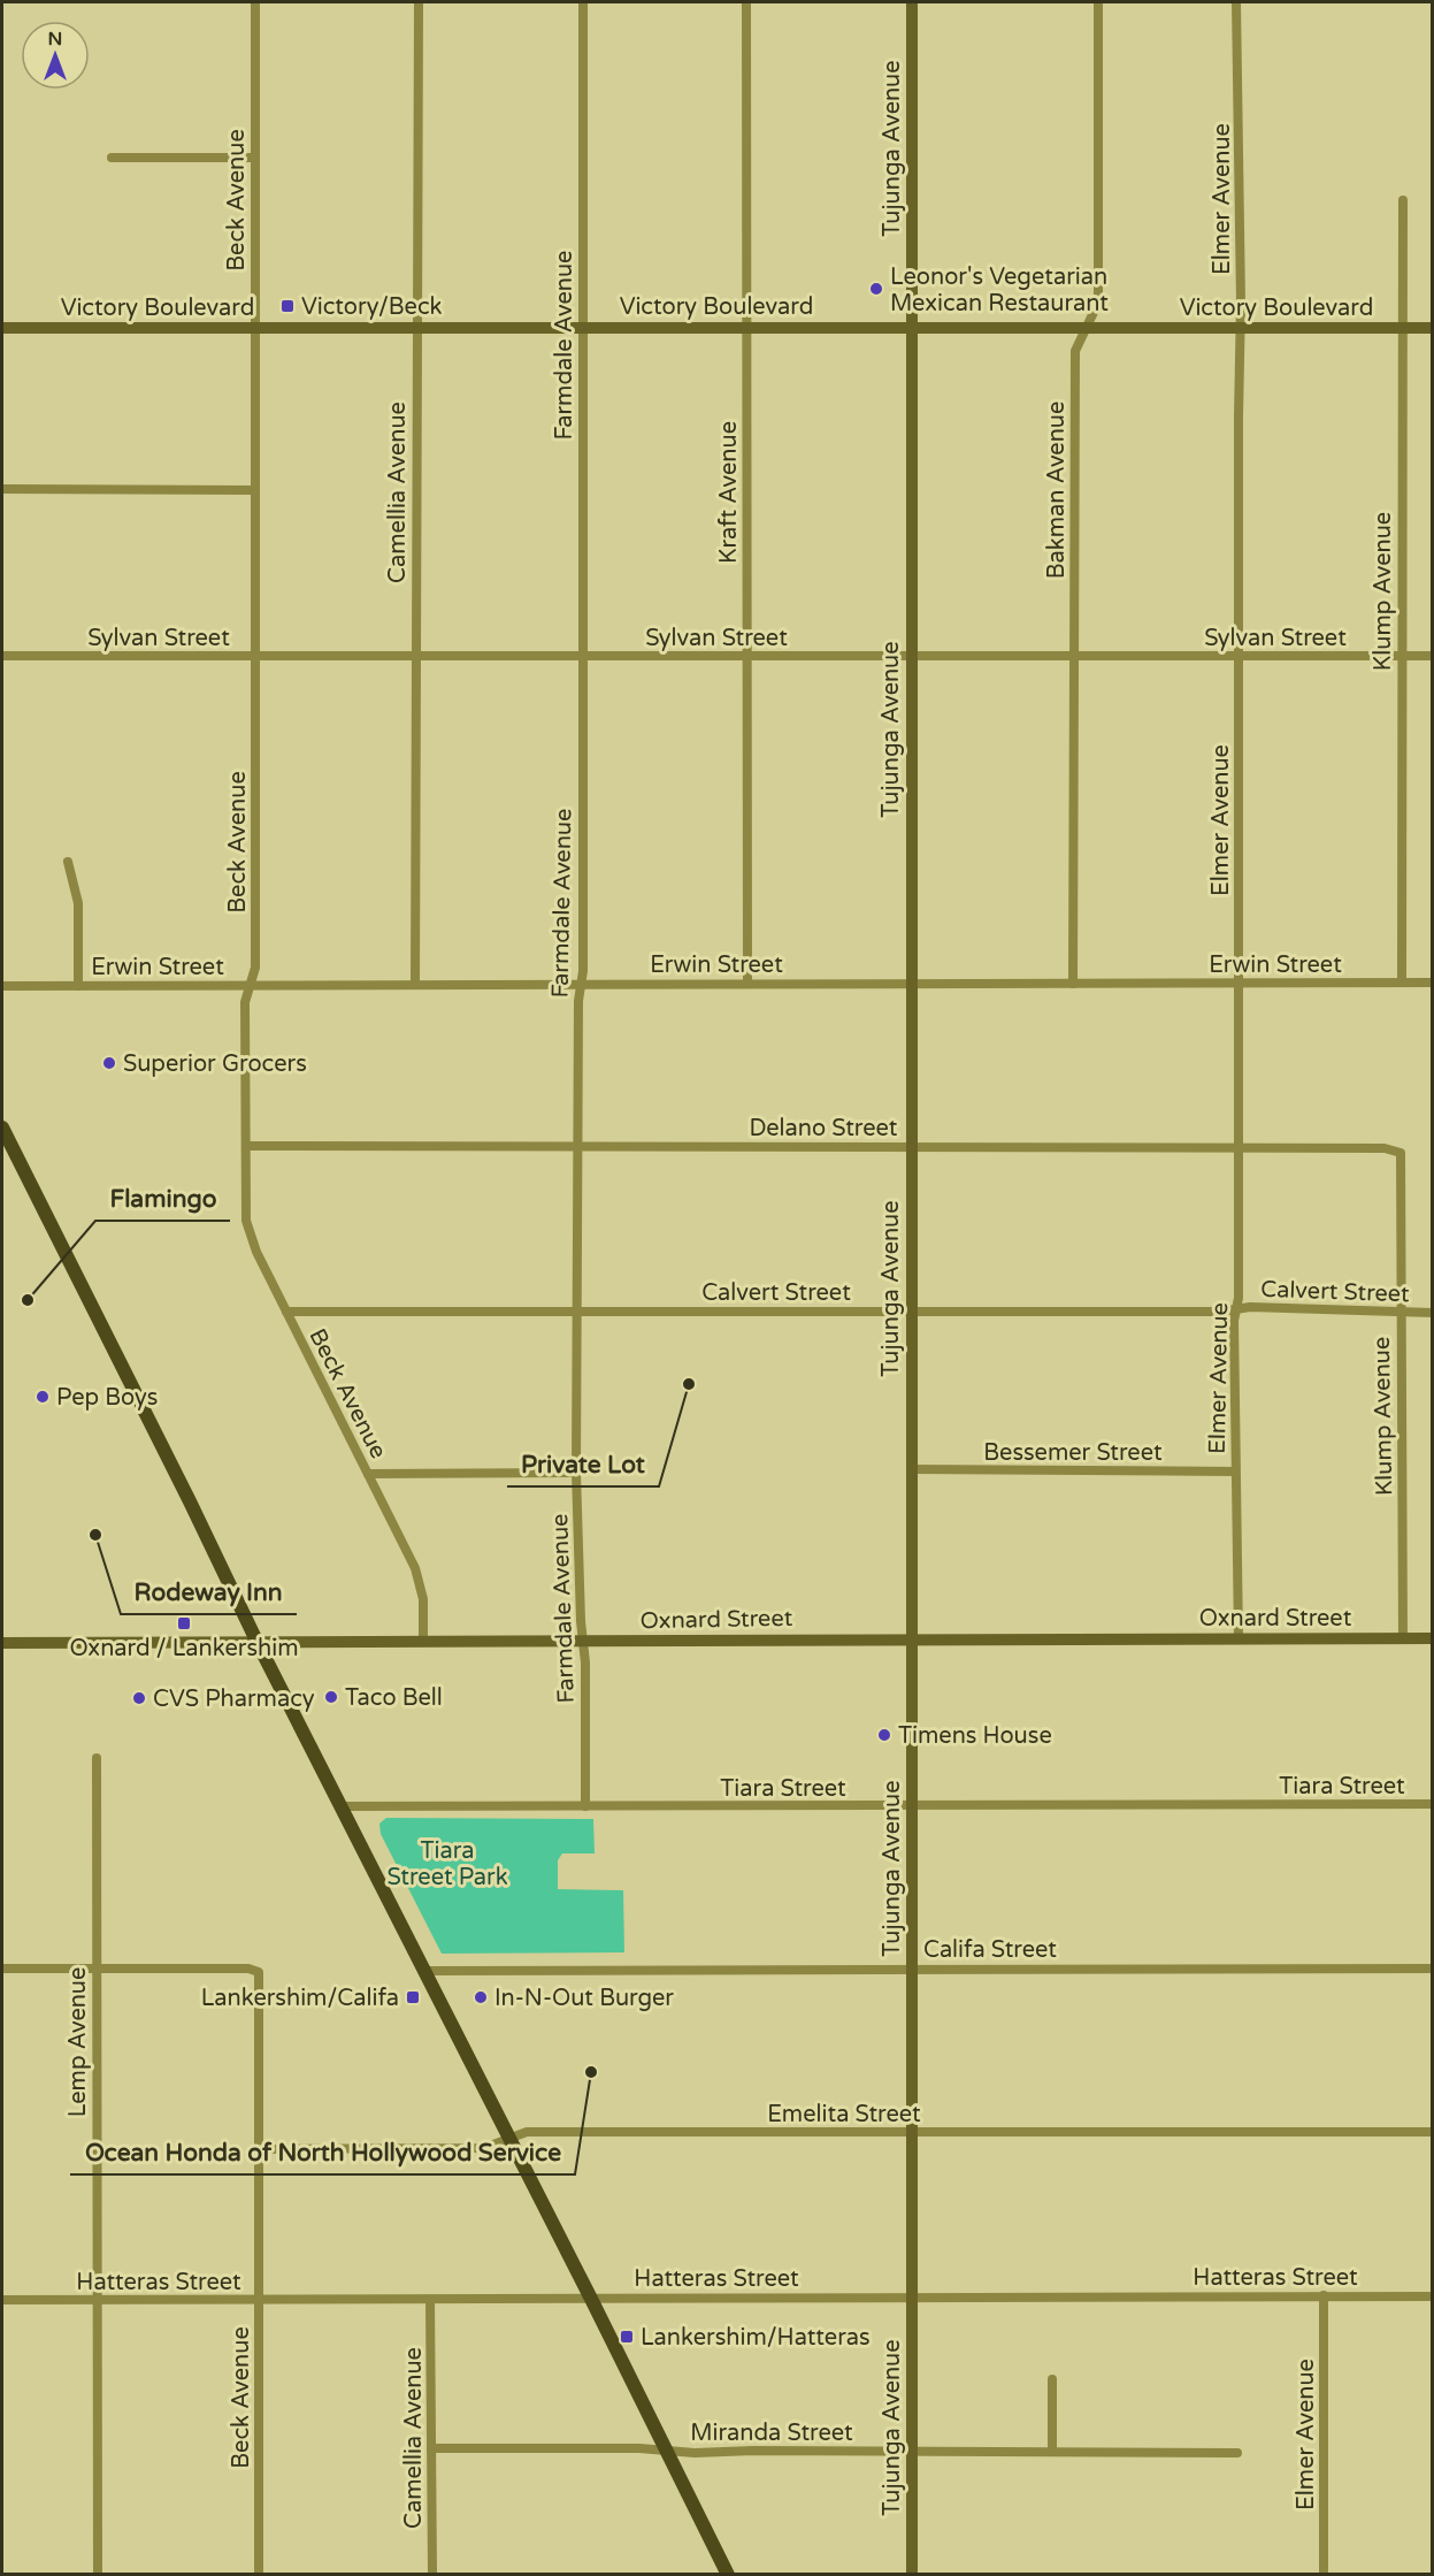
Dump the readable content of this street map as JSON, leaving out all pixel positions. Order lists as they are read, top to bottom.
{
  "streets": {
    "main road": ["Tujunga Avenue", "Victory Boulevard", "Oxnard Street"],
    "street": [
      "Elmer Avenue",
      "Beck Avenue",
      "Farmdale Avenue",
      "Bakman Avenue",
      "Camellia Avenue",
      "Kraft Avenue",
      "Klump Avenue",
      "Sylvan Street",
      "Erwin Street",
      "Delano Street",
      "Calvert Street",
      "Bessemer Street",
      "Tiara Street",
      "Califa Street",
      "Lemp Avenue",
      "Emelita Street",
      "Hatteras Street",
      "Miranda Street"
    ]
  },
  "crossings": [
    ["Tujunga Avenue", "Victory Boulevard"],
    ["Tujunga Avenue", "Sylvan Street"],
    ["Tujunga Avenue", "Erwin Street"],
    ["Tujunga Avenue", "Delano Street"],
    ["Tujunga Avenue", "Calvert Street"],
    ["Tujunga Avenue", "Bessemer Street"],
    ["Tujunga Avenue", "Oxnard Street"],
    ["Tujunga Avenue", "Tiara Street"],
    ["Tujunga Avenue", "Califa Street"],
    ["Tujunga Avenue", "Emelita Street"],
    ["Tujunga Avenue", "Hatteras Street"],
    ["Tujunga Avenue", "Miranda Street"],
    ["Elmer Avenue", "Victory Boulevard"],
    ["Elmer Avenue", "Sylvan Street"],
    ["Elmer Avenue", "Erwin Street"],
    ["Elmer Avenue", "Delano Street"],
    ["Elmer Avenue", "Calvert Street"],
    ["Elmer Avenue", "Bessemer Street"],
    ["Elmer Avenue", "Oxnard Street"],
    ["Elmer Avenue", "Hatteras Street"],
    ["Beck Avenue", "Victory Boulevard"],
    ["Beck Avenue", "Sylvan Street"],
    ["Beck Avenue", "Erwin Street"],
    ["Beck Avenue", "Delano Street"],
    ["Beck Avenue", "Calvert Street"],
    ["Beck Avenue", "Oxnard Street"],
    ["Beck Avenue", "Lemp Avenue"],
    ["Beck Avenue", "Emelita Street"],
    ["Beck Avenue", "Hatteras Street"],
    ["Victory Boulevard", "Farmdale Avenue"],
    ["Victory Boulevard", "Bakman Avenue"],
    ["Victory Boulevard", "Camellia Avenue"],
    ["Victory Boulevard", "Kraft Avenue"],
    ["Victory Boulevard", "Klump Avenue"],
    ["Farmdale Avenue", "Sylvan Street"],
    ["Farmdale Avenue", "Erwin Street"],
    ["Farmdale Avenue", "Delano Street"],
    ["Farmdale Avenue", "Calvert Street"],
    ["Farmdale Avenue", "Oxnard Street"],
    ["Farmdale Avenue", "Tiara Street"],
    ["Bakman Avenue", "Sylvan Street"],
    ["Bakman Avenue", "Erwin Street"],
    ["Camellia Avenue", "Sylvan Street"],
    ["Camellia Avenue", "Erwin Street"],
    ["Camellia Avenue", "Hatteras Street"],
    ["Camellia Avenue", "Miranda Street"],
    ["Kraft Avenue", "Sylvan Street"],
    ["Kraft Avenue", "Erwin Street"],
    ["Klump Avenue", "Sylvan Street"],
    ["Klump Avenue", "Erwin Street"],
    ["Klump Avenue", "Delano Street"],
    ["Klump Avenue", "Calvert Street"],
    ["Klump Avenue", "Oxnard Street"],
    ["Lemp Avenue", "Hatteras Street"]
  ],
  "parks": ["Tiara Street Park"],
  "places": {
    "other": [
      "Leonor's Vegetarian Mexican Restaurant",
      "Superior Grocers",
      "Flamingo",
      "Private Lot",
      "Pep Boys",
      "Rodeway Inn",
      "Taco Bell",
      "CVS Pharmacy",
      "Timens House",
      "In-N-Out Burger",
      "Ocean Honda of North Hollywood Service"
    ],
    "transit": [
      "Victory/Beck",
      "Oxnard / Lankershim",
      "Lankershim/Califa",
      "Lankershim/Hatteras"
    ]
  },
  "north": "top"
}
